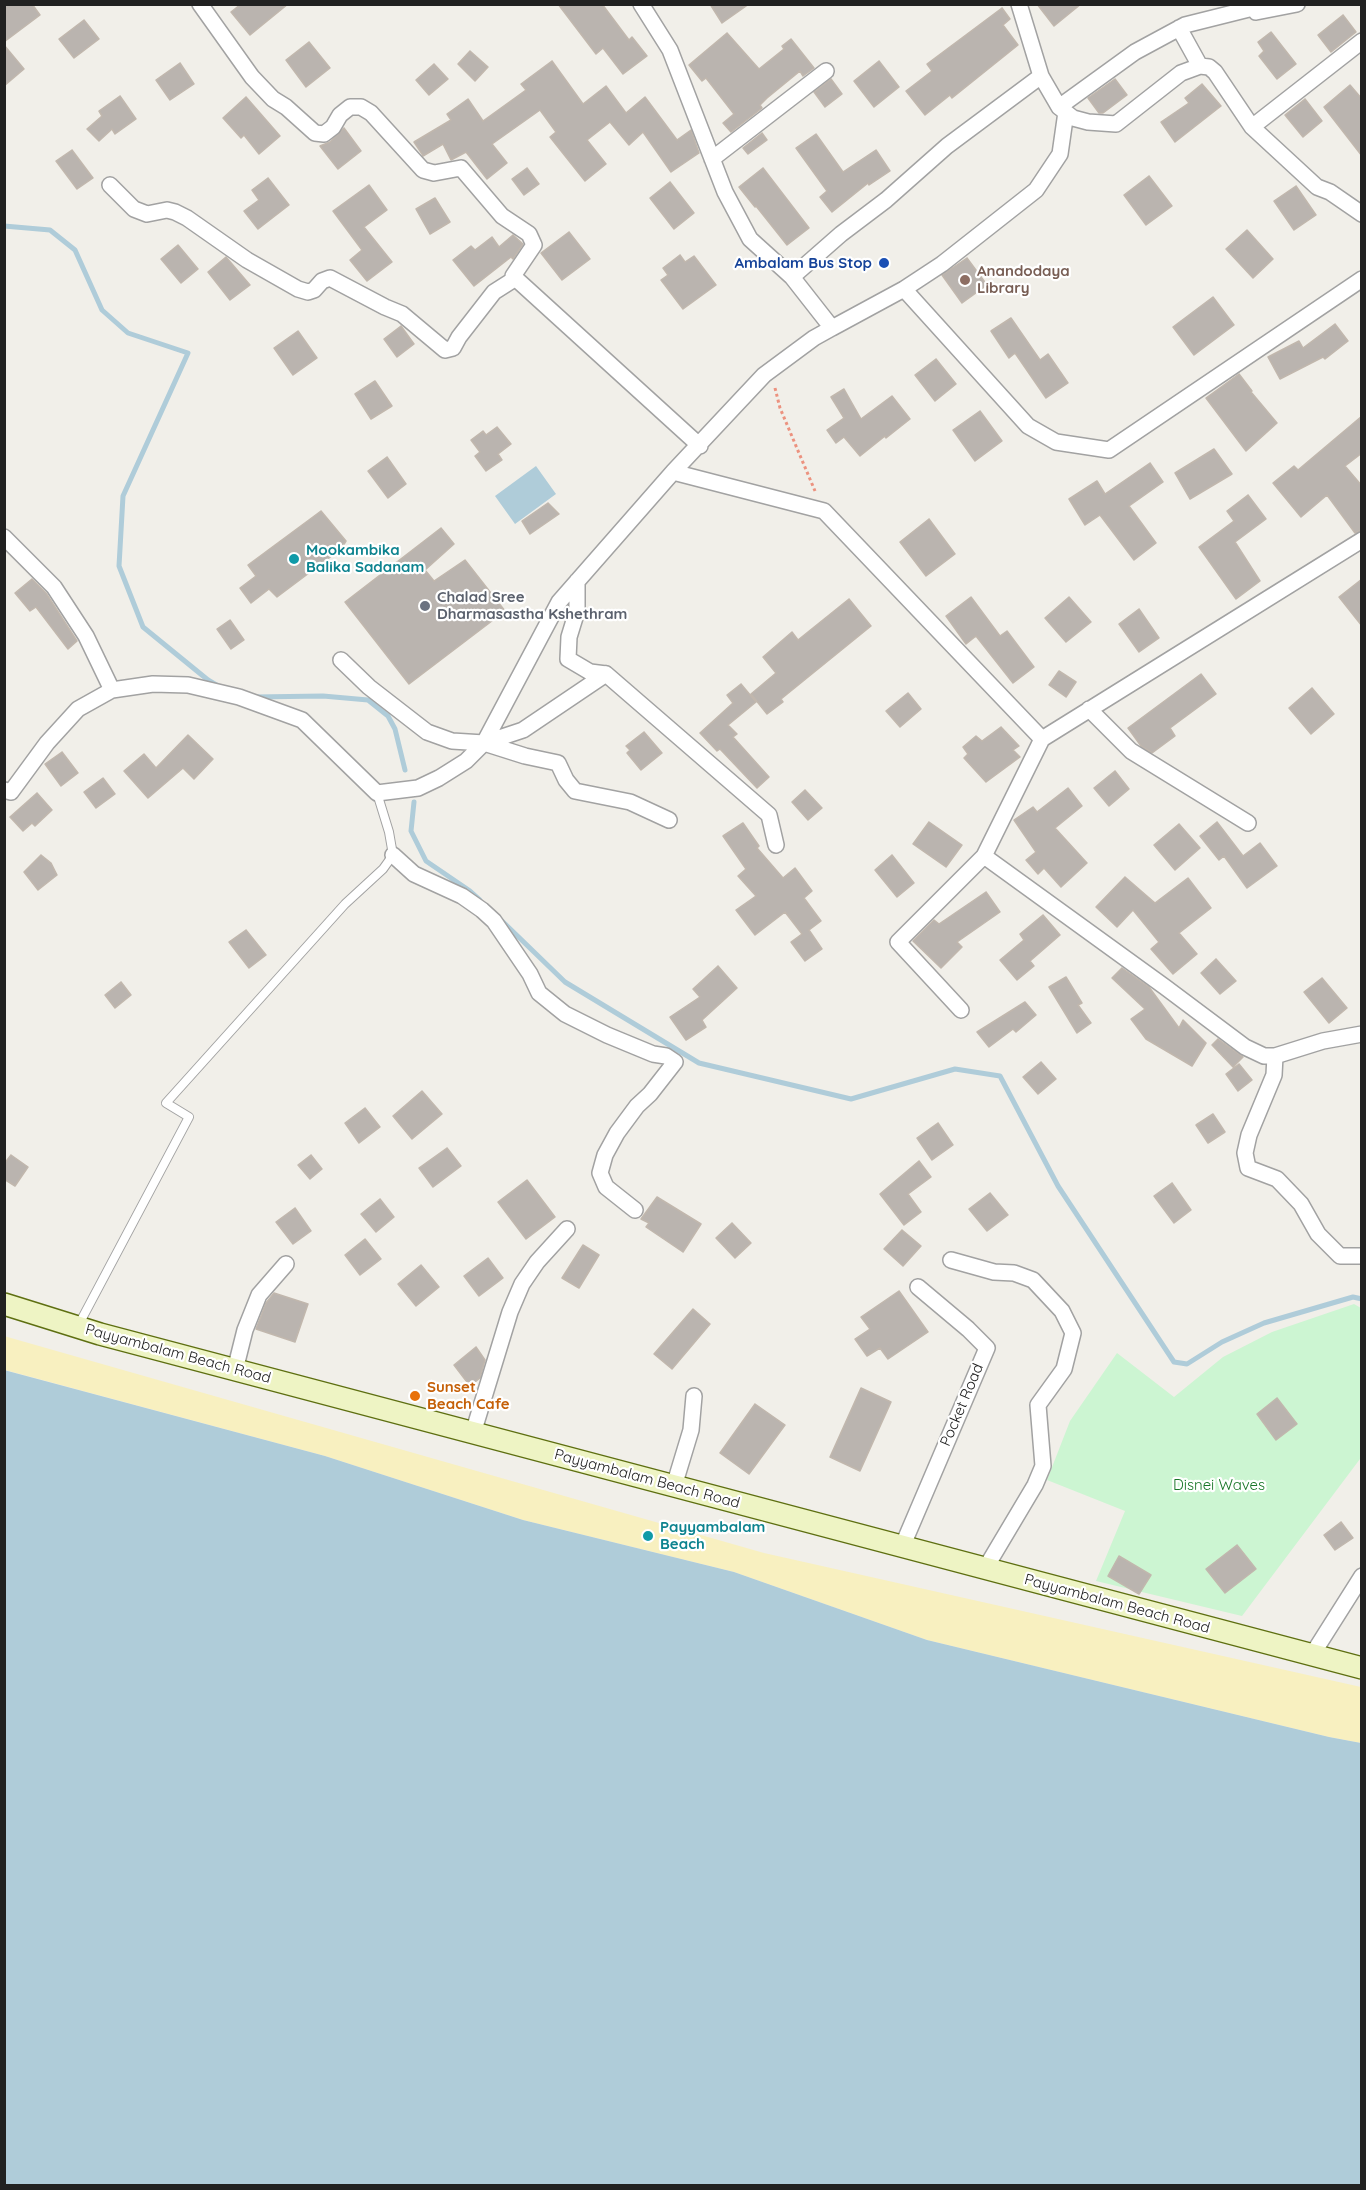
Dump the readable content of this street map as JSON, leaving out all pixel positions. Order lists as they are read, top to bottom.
{
  "streets": {
    "main road": ["Payyambalam Beach Road"],
    "street": ["Pocket Road"]
  },
  "crossings": [
    ["Payyambalam Beach Road", "Pocket Road"]
  ],
  "parks": ["Disnei Waves"],
  "places": [
    "Ambalam Bus Stop",
    "Anandodaya Library",
    "Mookambika Balika Sadanam",
    "Chalad Sree Dharmasastha Kshethram",
    "Sunset Beach Cafe",
    "Payyambalam Beach"
  ]
}
